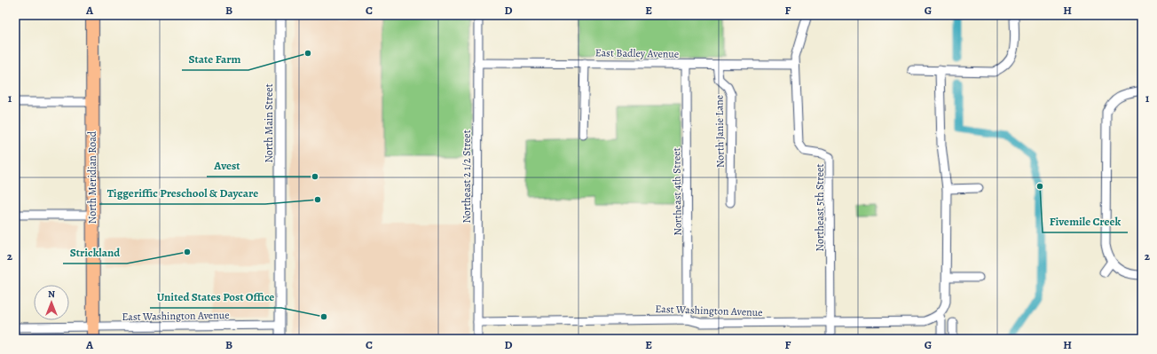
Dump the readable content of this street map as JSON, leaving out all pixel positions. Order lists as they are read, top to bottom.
{
  "streets": {
    "main road": ["North Meridian Road"],
    "street": [
      "East Badley Avenue",
      "North Main Street",
      "North Janie Lane",
      "Northeast 2 1/2 Street",
      "Northeast 4th Street",
      "Northeast 5th Street",
      "East Washington Avenue"
    ]
  },
  "crossings": [
    ["East Badley Avenue", "North Janie Lane"],
    ["East Badley Avenue", "Northeast 2 1/2 Street"],
    ["East Badley Avenue", "Northeast 4th Street"],
    ["East Badley Avenue", "Northeast 5th Street"],
    ["North Main Street", "East Washington Avenue"],
    ["Northeast 2 1/2 Street", "East Washington Avenue"],
    ["North Meridian Road", "East Washington Avenue"],
    ["Northeast 4th Street", "East Washington Avenue"],
    ["Northeast 5th Street", "East Washington Avenue"]
  ],
  "places": [
    "State Farm",
    "Avest",
    "Fivemile Creek",
    "Tiggeriffic Preschool & Daycare",
    "Strickland",
    "United States Post Office"
  ],
  "north": "top",
  "grid": {
    "columns": [
      "A",
      "B",
      "C",
      "D",
      "E",
      "F",
      "G",
      "H"
    ],
    "rows": ["1", "2"]
  }
}
